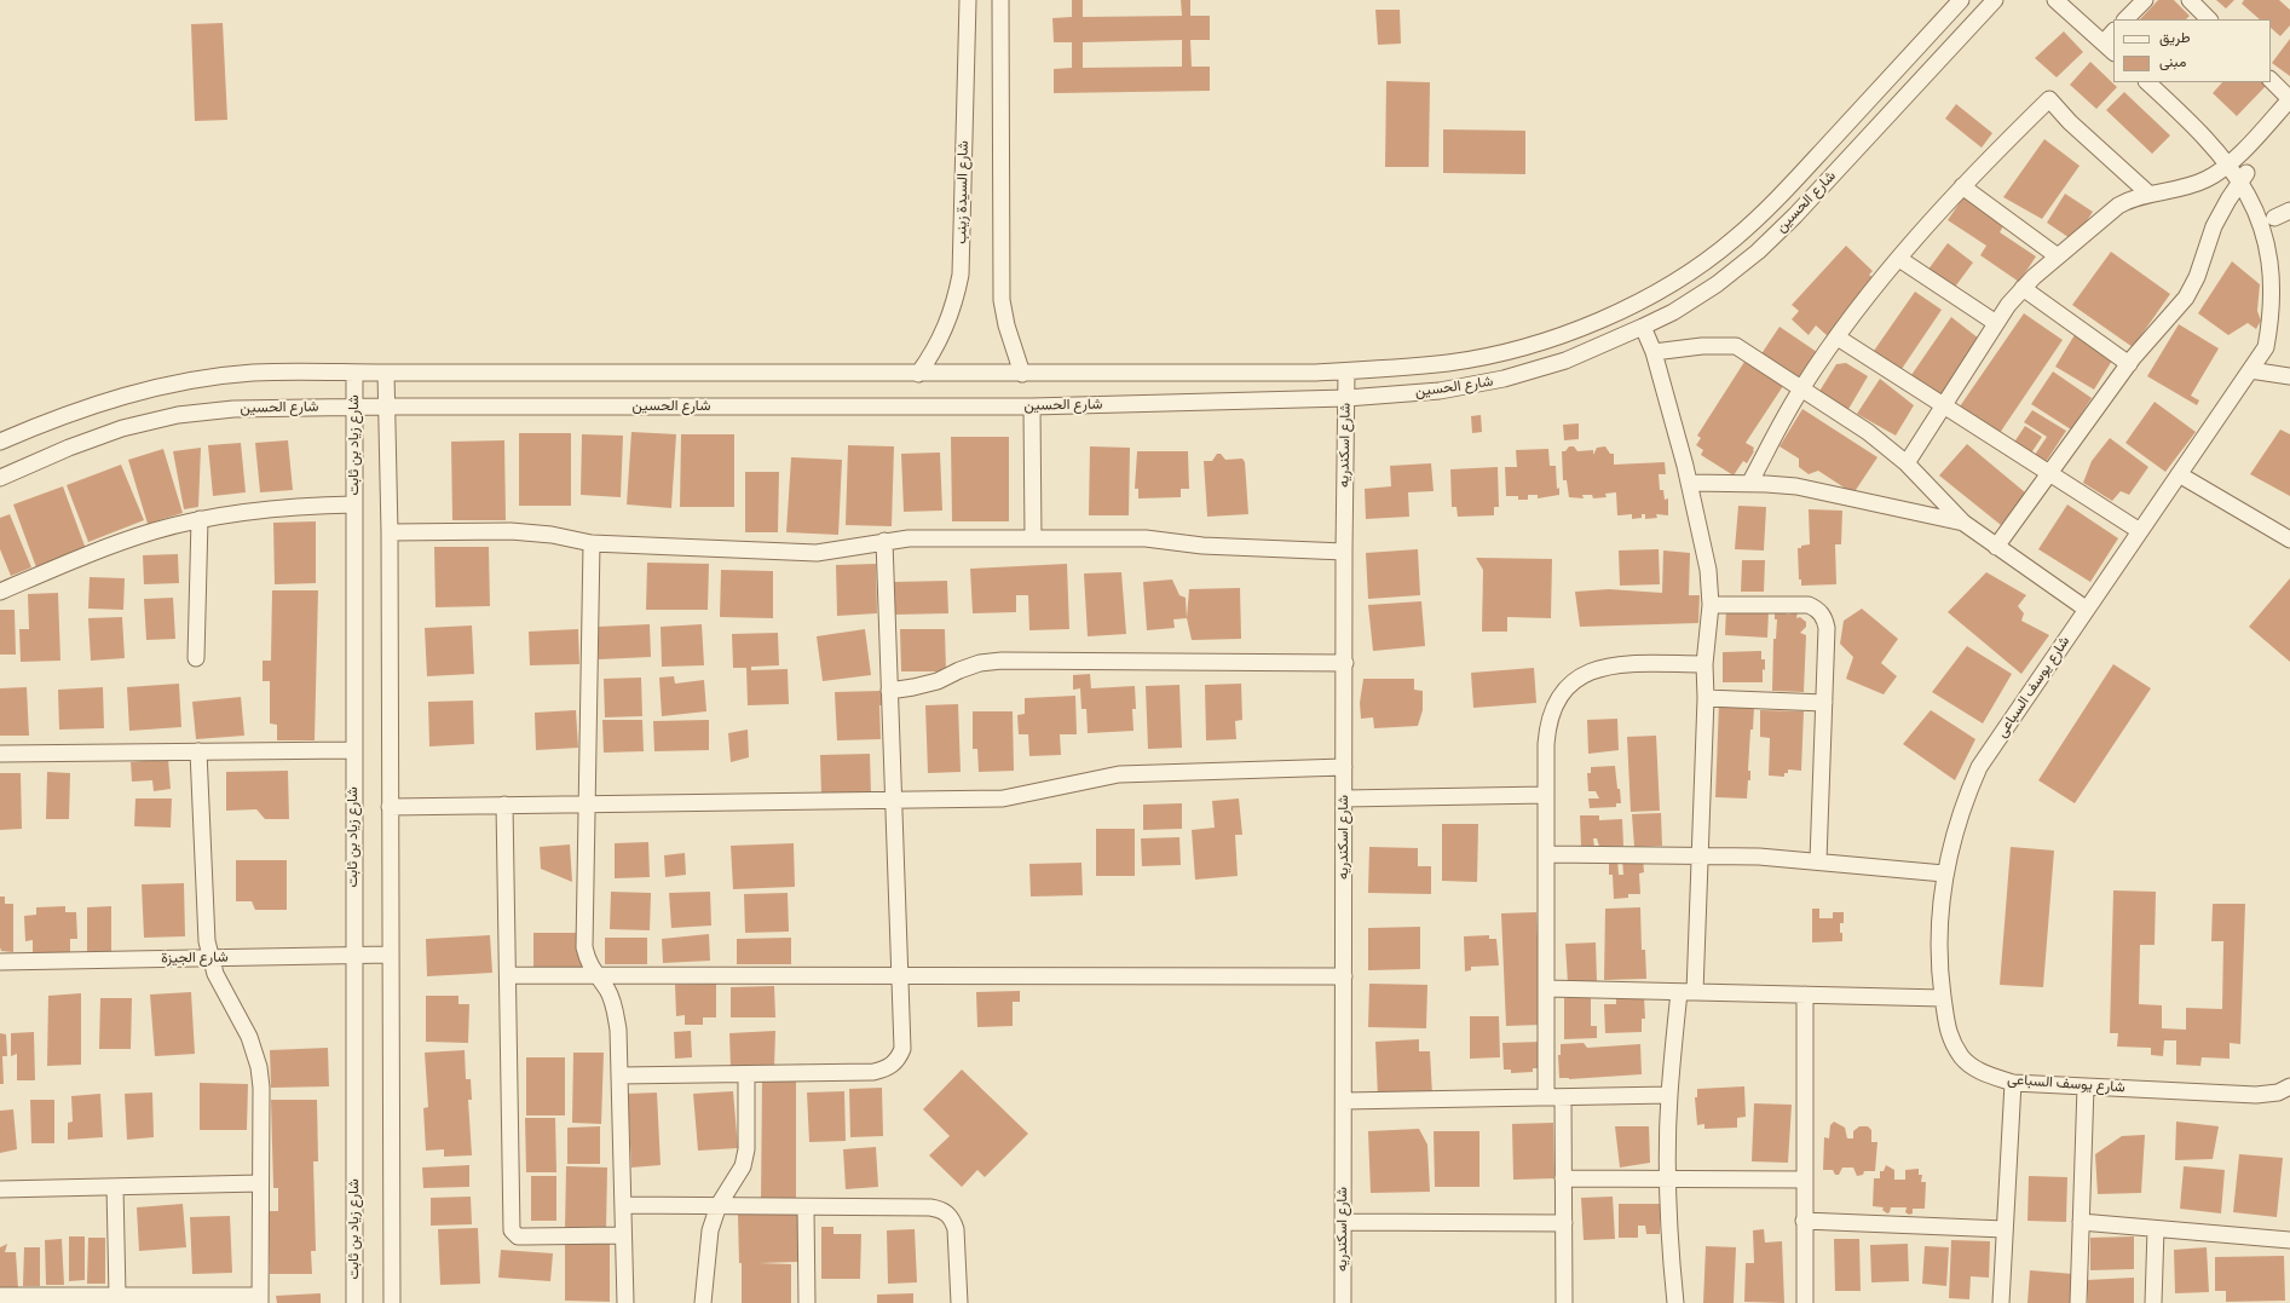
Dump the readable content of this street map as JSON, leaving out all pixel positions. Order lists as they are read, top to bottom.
{
  "streets": {
    "street": [
      "شارع السيدة زينب",
      "شارع الحسين",
      "شارع زياد بن ثابت",
      "شارع اسكندريه",
      "شارع يوسف السباعى",
      "شارع الجيزة"
    ]
  },
  "crossings": [
    ["شارع السيدة زينب", "شارع الحسين"],
    ["شارع الحسين", "شارع زياد بن ثابت"],
    ["شارع الحسين", "شارع اسكندريه"],
    ["شارع زياد بن ثابت", "شارع الجيزة"]
  ],
  "legend": ["طريق", "مبنى"]
}
